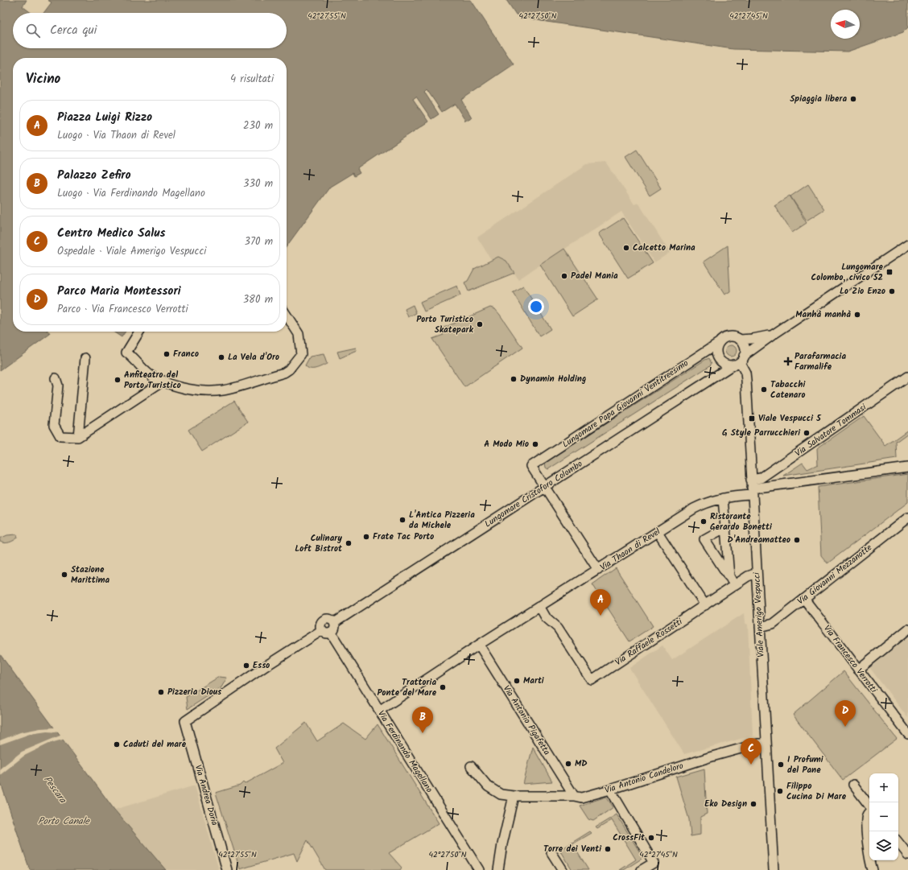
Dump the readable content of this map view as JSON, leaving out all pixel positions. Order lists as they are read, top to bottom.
{
  "streets": {
    "street": [
      "Lungomare Papa Giovanni Ventitreesimo",
      "Via Salvatore Tommasi",
      "Lungomare Cristoforo Colombo",
      "Via Thaon di Revel",
      "Via Giovanni Mezzanotte",
      "Viale Amerigo Vespucci",
      "Via Raffaele Rossetti",
      "Via Francesco Verrotti",
      "Via Antonio Pigafetta",
      "Via Ferdinando Magellano",
      "Via Antonio Candeloro",
      "Via Andrea Doria"
    ]
  },
  "crossings": [
    ["Lungomare Papa Giovanni Ventitreesimo", "Lungomare Cristoforo Colombo"],
    ["Lungomare Papa Giovanni Ventitreesimo", "Viale Amerigo Vespucci"],
    ["Via Salvatore Tommasi", "Via Thaon di Revel"],
    ["Via Salvatore Tommasi", "Viale Amerigo Vespucci"],
    ["Lungomare Cristoforo Colombo", "Viale Amerigo Vespucci"],
    ["Lungomare Cristoforo Colombo", "Via Ferdinando Magellano"],
    ["Lungomare Cristoforo Colombo", "Via Andrea Doria"],
    ["Via Thaon di Revel", "Viale Amerigo Vespucci"],
    ["Via Thaon di Revel", "Via Raffaele Rossetti"],
    ["Via Thaon di Revel", "Via Antonio Pigafetta"],
    ["Via Thaon di Revel", "Via Ferdinando Magellano"],
    ["Via Giovanni Mezzanotte", "Viale Amerigo Vespucci"],
    ["Via Giovanni Mezzanotte", "Via Francesco Verrotti"],
    ["Viale Amerigo Vespucci", "Via Raffaele Rossetti"],
    ["Viale Amerigo Vespucci", "Via Antonio Candeloro"],
    ["Via Antonio Pigafetta", "Via Antonio Candeloro"],
    ["Via Ferdinando Magellano", "Via Andrea Doria"]
  ],
  "water": ["Pescara", "Porto Canale"],
  "places": {
    "other": [
      "Spiaggia libera",
      "Calcetto Marina",
      "Padel Mania",
      "Lo Zio Enzo",
      "Manhà manhà",
      "Porto Turistico Skatepark",
      "Franco",
      "La Vela d'Oro",
      "Dynamin Holding",
      "Anfiteatro del Porto Turistico",
      "Tabacchi Catenaro",
      "G Style Parrucchieri",
      "A Modo Mio",
      "L'Antica Pizzeria da Michele",
      "Ristorante Gerardo Bonetti",
      "Frate Tac Porto",
      "D'Andreamatteo",
      "Culinary Loft Bistrot",
      "Stazione Marittima",
      "Esso",
      "Marti",
      "Trattoria Ponte del Mare",
      "Pizzeria Dious",
      "Caduti del mare",
      "MD",
      "I Profumi del Pane",
      "Filippo Cucina Di Mare",
      "Eko Design",
      "CrossFit",
      "Torre dei Venti"
    ],
    "transit": ["Lungomare Colombo, civico 52", "Viale Vespucci 5"],
    "health": ["Parafarmacia Farmalife"]
  },
  "north": "left",
  "page": {
    "search": "Cerca qui",
    "heading": ["Vicino", "4 risultati"],
    "list": [
      {
        "mark": "A",
        "name": "Piazza Luigi Rizzo",
        "note": "Luogo · Via Thaon di Revel",
        "value": "230 m"
      },
      {
        "mark": "B",
        "name": "Palazzo Zefiro",
        "note": "Luogo · Via Ferdinando Magellano",
        "value": "330 m"
      },
      {
        "mark": "C",
        "name": "Centro Medico Salus",
        "note": "Ospedale · Viale Amerigo Vespucci",
        "value": "370 m"
      },
      {
        "mark": "D",
        "name": "Parco Maria Montessori",
        "note": "Parco · Via Francesco Verrotti",
        "value": "380 m"
      }
    ],
    "pins": [
      "A",
      "D",
      "B",
      "C"
    ],
    "map_buttons": ["+", "−"]
  },
  "coordinates": ["42°27'55\"N", "42°27'50\"N", "42°27'45\"N"]
}
